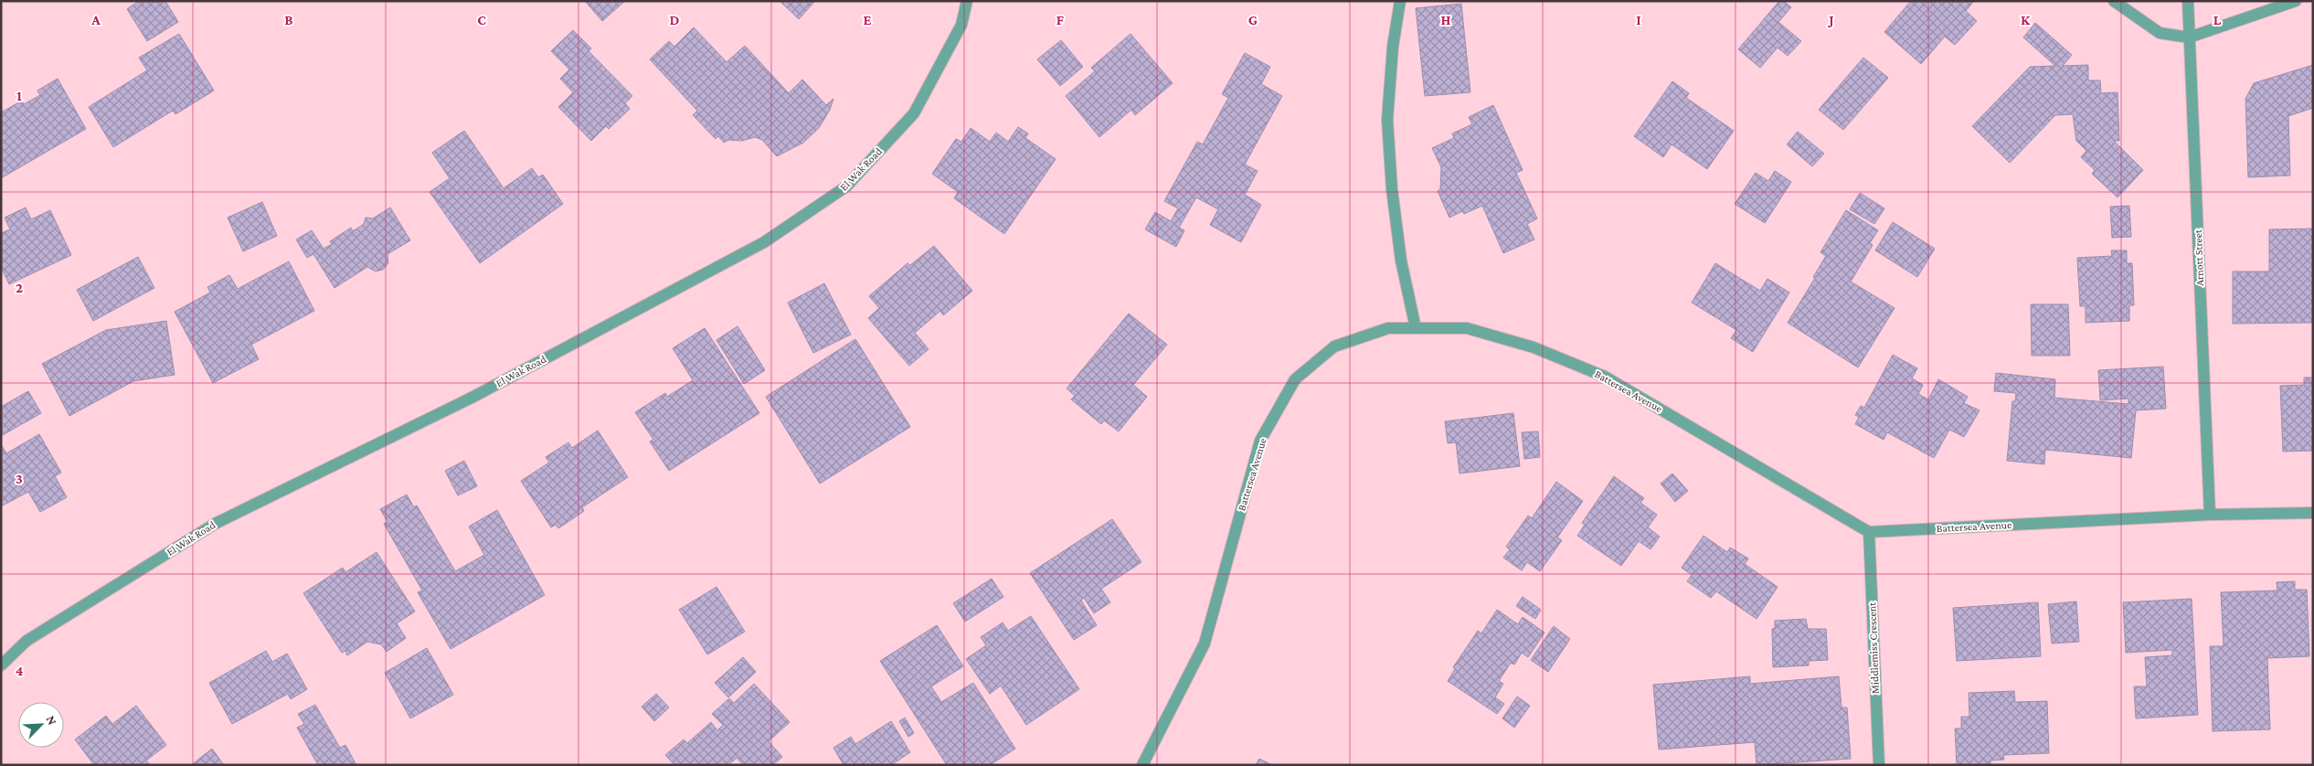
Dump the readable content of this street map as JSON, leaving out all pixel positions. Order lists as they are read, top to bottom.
{
  "streets": {
    "street": [
      "El Wak Road",
      "Arnott Street",
      "Battersea Avenue",
      "Middlemiss Crescent"
    ]
  },
  "crossings": [
    ["Arnott Street", "Battersea Avenue"],
    ["Battersea Avenue", "Middlemiss Crescent"]
  ],
  "north": "top right",
  "grid": {
    "columns": [
      "A",
      "B",
      "C",
      "D",
      "E",
      "F",
      "G",
      "H",
      "I",
      "J",
      "K",
      "L"
    ],
    "rows": [
      "1",
      "2",
      "3",
      "4"
    ]
  }
}
